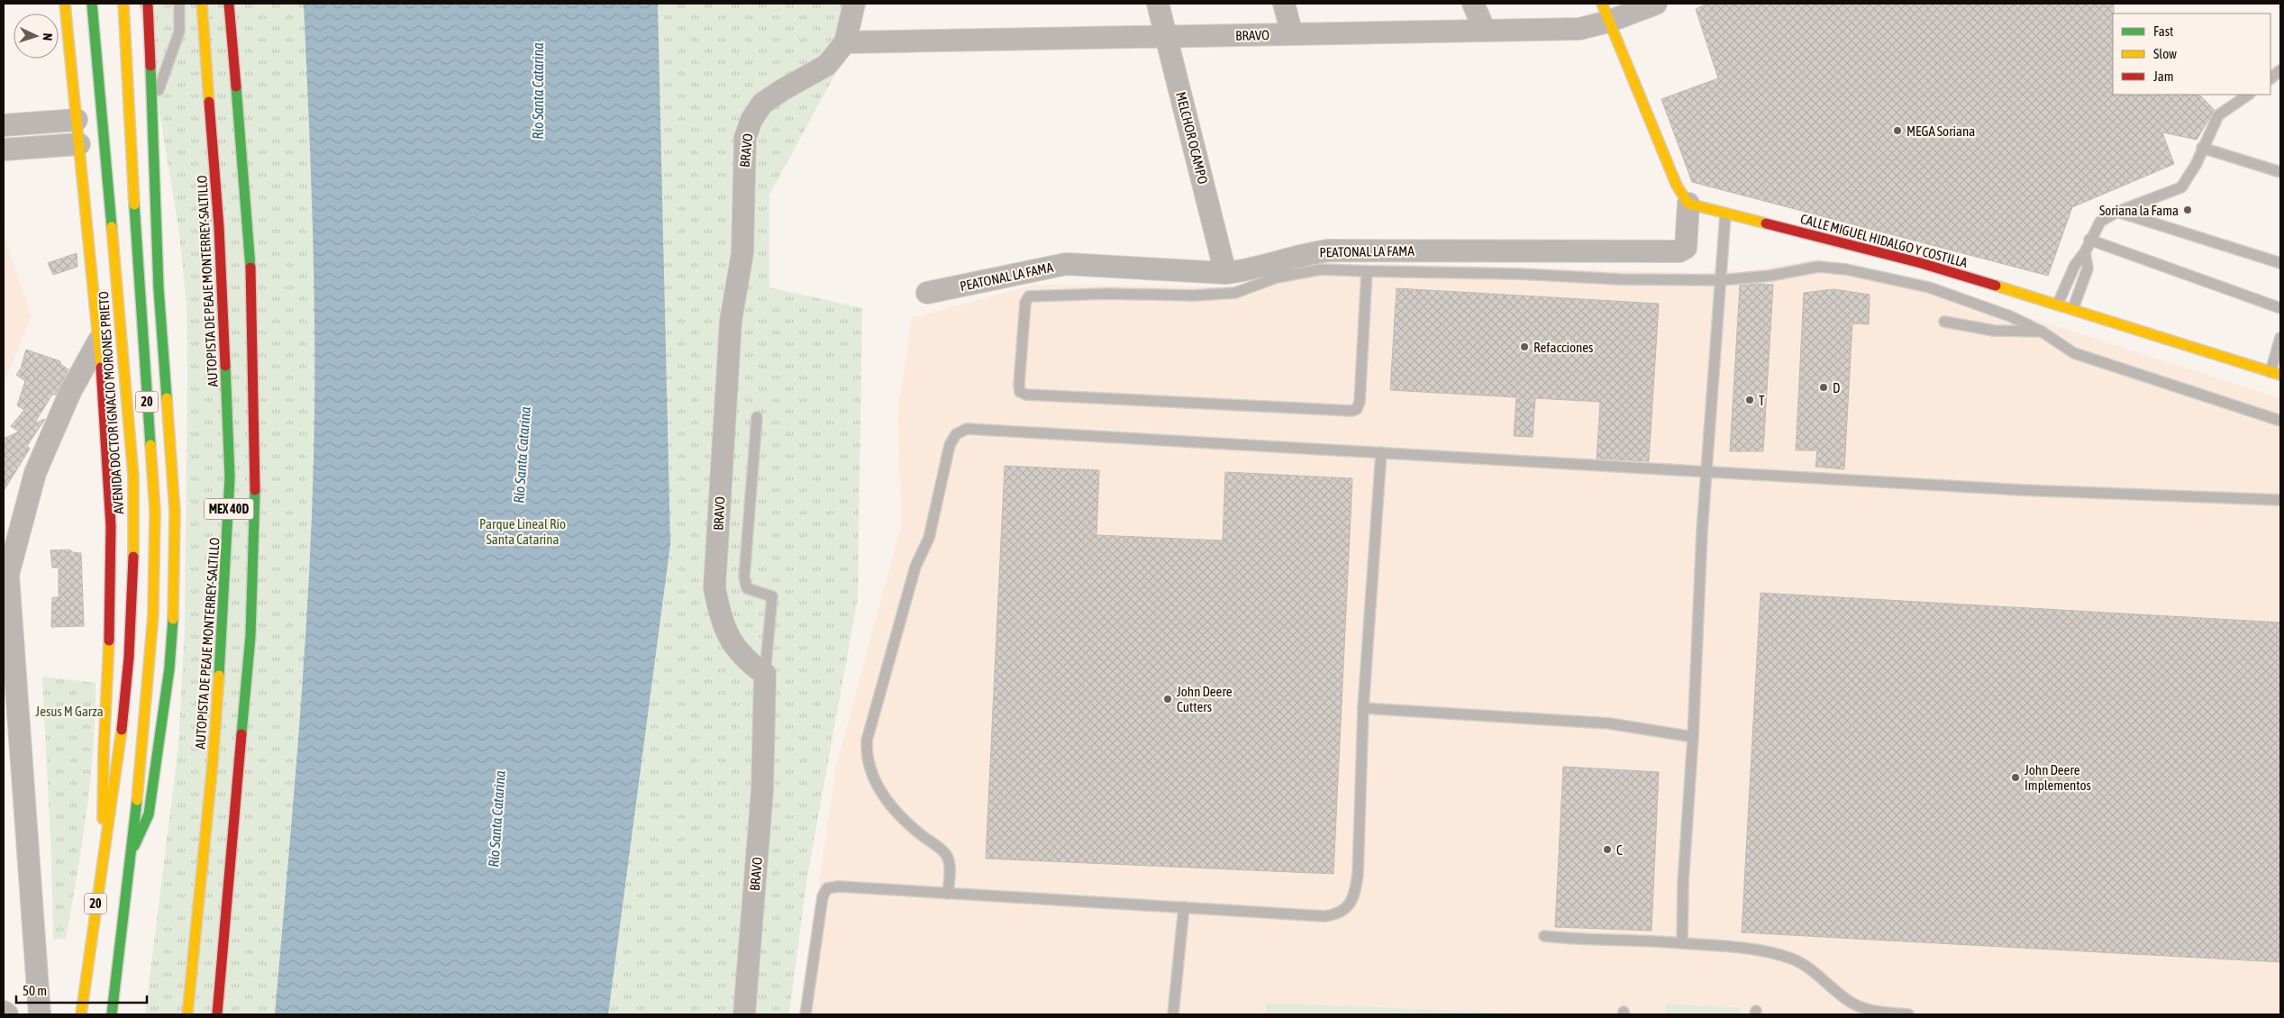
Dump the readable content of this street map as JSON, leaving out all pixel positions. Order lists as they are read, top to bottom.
{
  "streets": {
    "main road": [
      "CALLE MIGUEL HIDALGO Y COSTILLA",
      "AUTOPISTA DE PEAJE MONTERREY-SALTILLO",
      "20",
      "AVENIDA DOCTOR IGNACIO MORONES PRIETO",
      "MEX 40D"
    ],
    "street": ["BRAVO", "MELCHOR OCAMPO", "PEATONAL LA FAMA"]
  },
  "crossings": [
    ["BRAVO", "MELCHOR OCAMPO"],
    ["MELCHOR OCAMPO", "PEATONAL LA FAMA"],
    ["CALLE MIGUEL HIDALGO Y COSTILLA", "PEATONAL LA FAMA"]
  ],
  "water": ["Río Santa Catarina"],
  "parks": ["Parque Lineal Río Santa Catarina", "Jesus M Garza"],
  "places": [
    "MEGA Soriana",
    "Soriana la Fama",
    "Refacciones",
    "D",
    "T",
    "John Deere Cutters",
    "John Deere Implementos",
    "C"
  ],
  "legend": ["Fast", "Slow", "Jam"],
  "scale_bar": "50 m",
  "north": "right"
}
